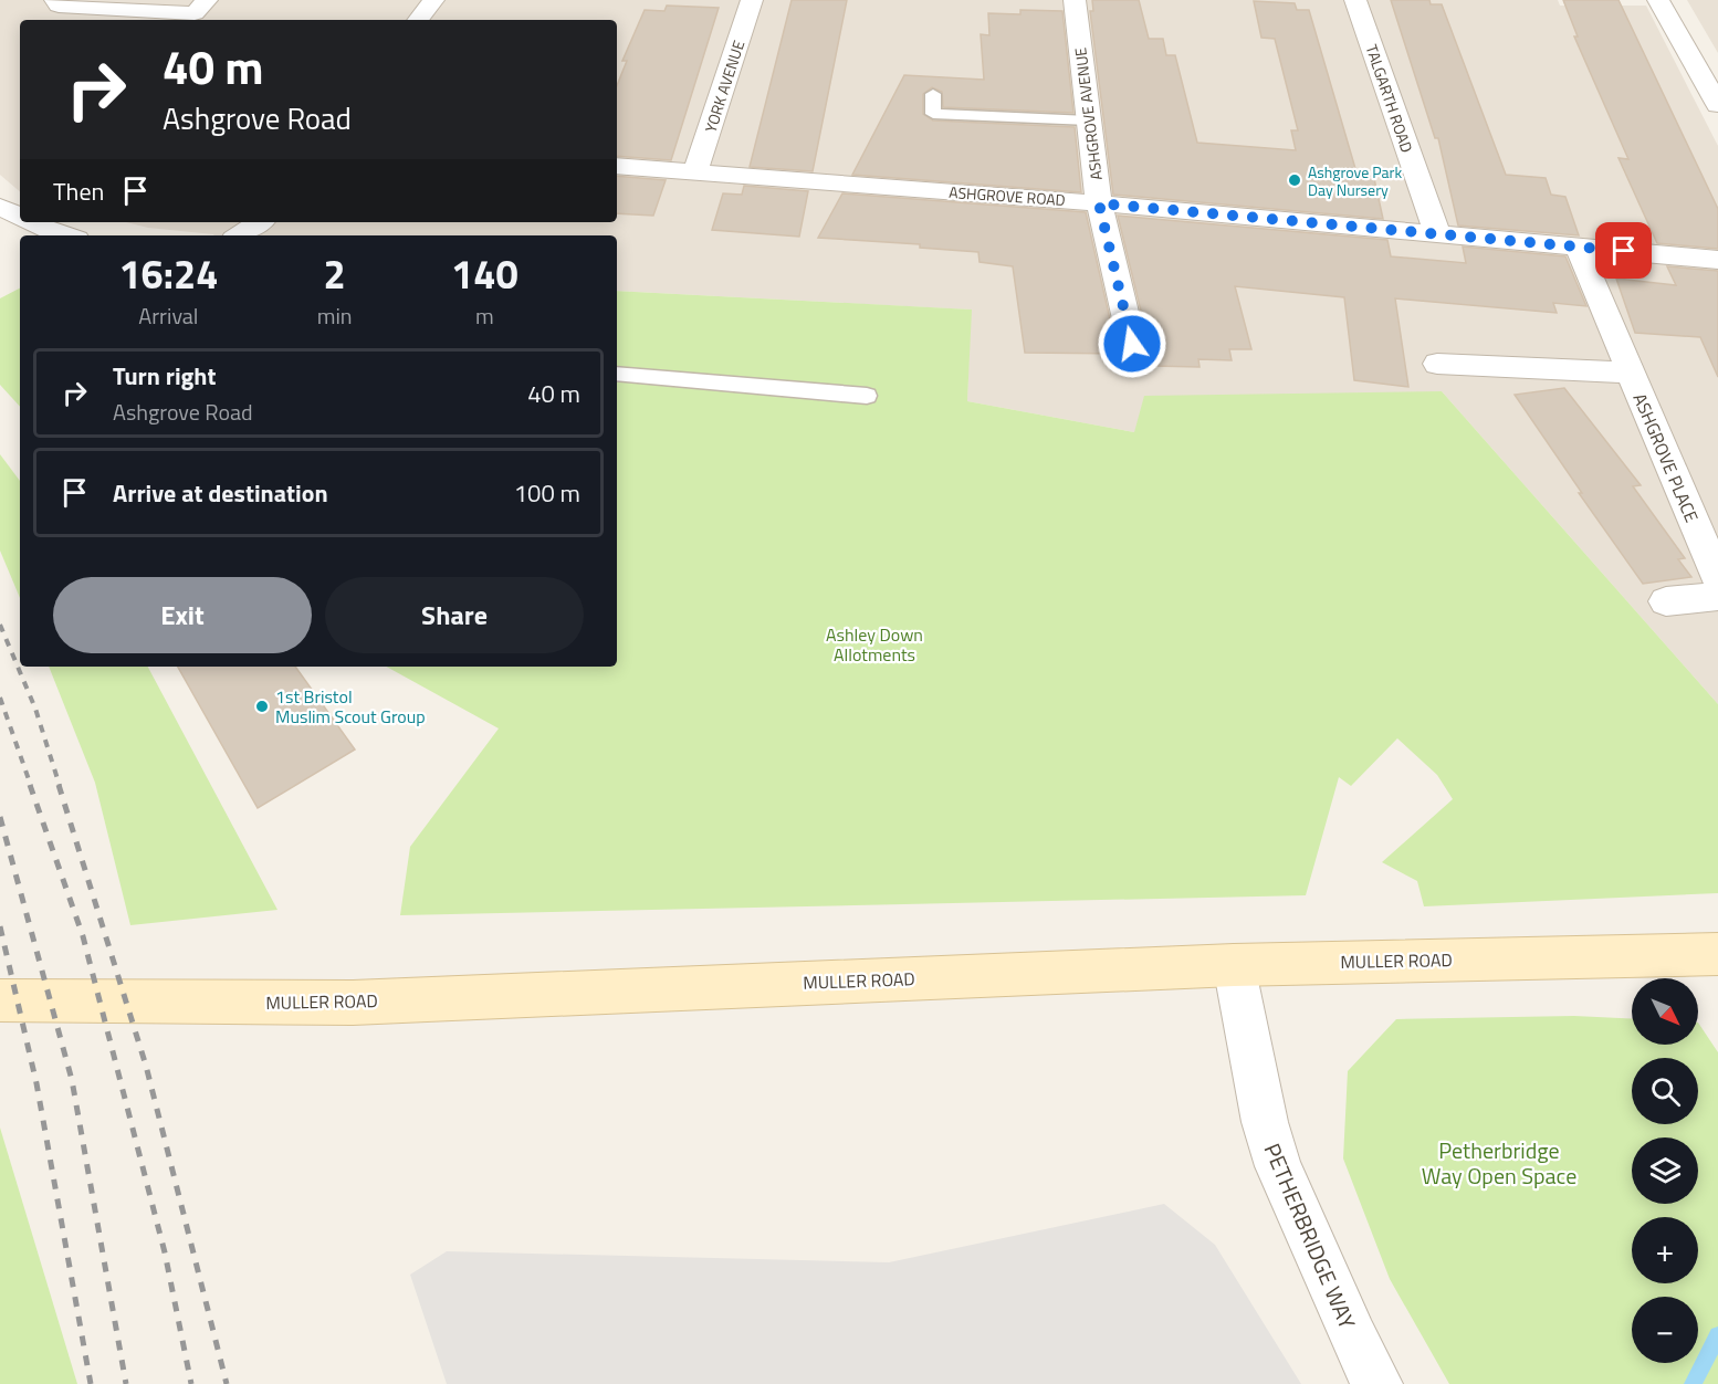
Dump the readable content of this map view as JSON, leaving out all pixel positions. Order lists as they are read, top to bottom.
{
  "streets": {
    "main road": ["MULLER ROAD"],
    "street": [
      "YORK AVENUE",
      "TALGARTH ROAD",
      "ASHGROVE AVENUE",
      "ASHGROVE ROAD",
      "ASHGROVE PLACE",
      "PETHERBRIDGE WAY"
    ]
  },
  "crossings": [
    ["YORK AVENUE", "ASHGROVE ROAD"],
    ["TALGARTH ROAD", "ASHGROVE ROAD"],
    ["ASHGROVE AVENUE", "ASHGROVE ROAD"],
    ["ASHGROVE ROAD", "ASHGROVE PLACE"],
    ["MULLER ROAD", "PETHERBRIDGE WAY"]
  ],
  "parks": ["Ashley Down Allotments", "Petherbridge Way Open Space"],
  "places": ["Ashgrove Park Day Nursery", "1st Bristol Muslim Scout Group"],
  "north": "bottom right",
  "page": {
    "turn": ["40 m", "Ashgrove Road"],
    "then": "Then",
    "eta": [
      "16:24",
      "Arrival",
      "2",
      "min",
      "140",
      "m"
    ],
    "list": [
      {
        "name": "Turn right",
        "note": "Ashgrove Road",
        "value": "40 m"
      },
      {
        "name": "Arrive at destination",
        "value": "100 m"
      }
    ],
    "buttons": ["Exit", "Share"],
    "map_buttons": ["+", "−"]
  }
}
